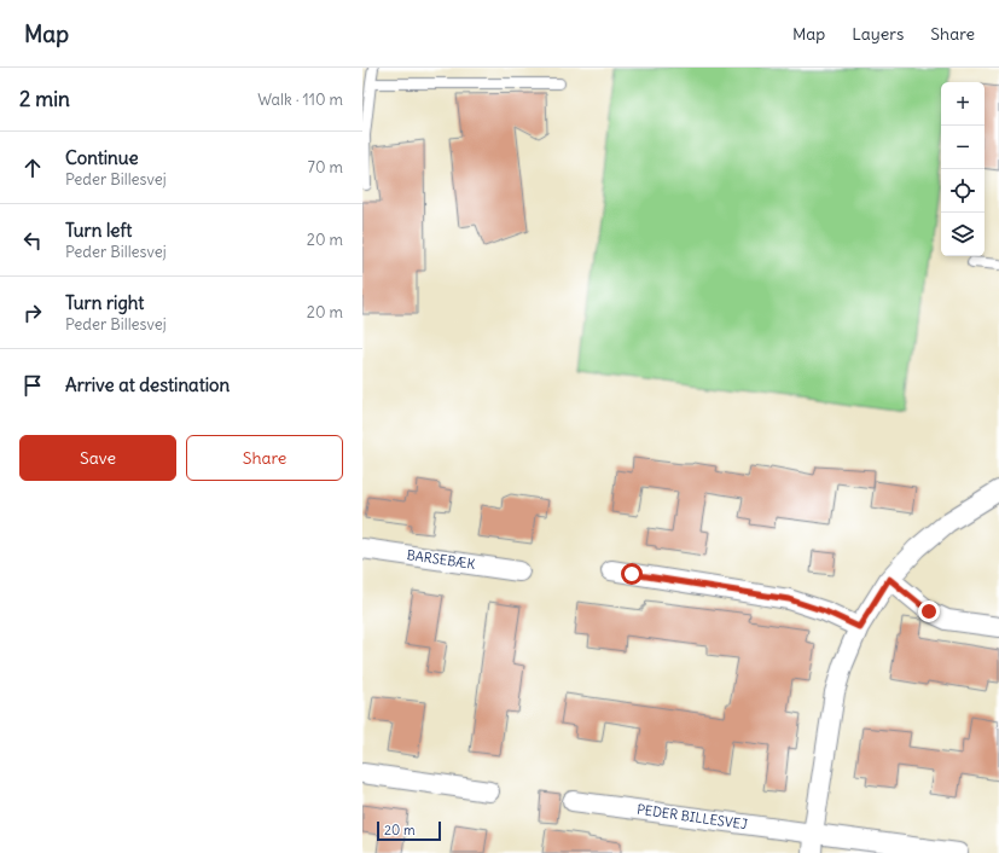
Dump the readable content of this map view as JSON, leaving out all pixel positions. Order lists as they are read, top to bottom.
{
  "streets": {
    "street": ["BARSEBÆK", "PEDER BILLESVEJ"]
  },
  "scale_bar": "20 m",
  "page": {
    "header": "Map",
    "nav": ["Map", "Layers", "Share"],
    "heading": ["2 min", "Walk · 110 m"],
    "map_buttons": ["+", "−"],
    "list": [
      ["Continue", "Peder Billesvej", "70 m"],
      ["Turn left", "Peder Billesvej", "20 m"],
      ["Turn right", "Peder Billesvej", "20 m"],
      "Arrive at destination"
    ],
    "buttons": ["Save", "Share"],
    "scale": "20 m"
  }
}
